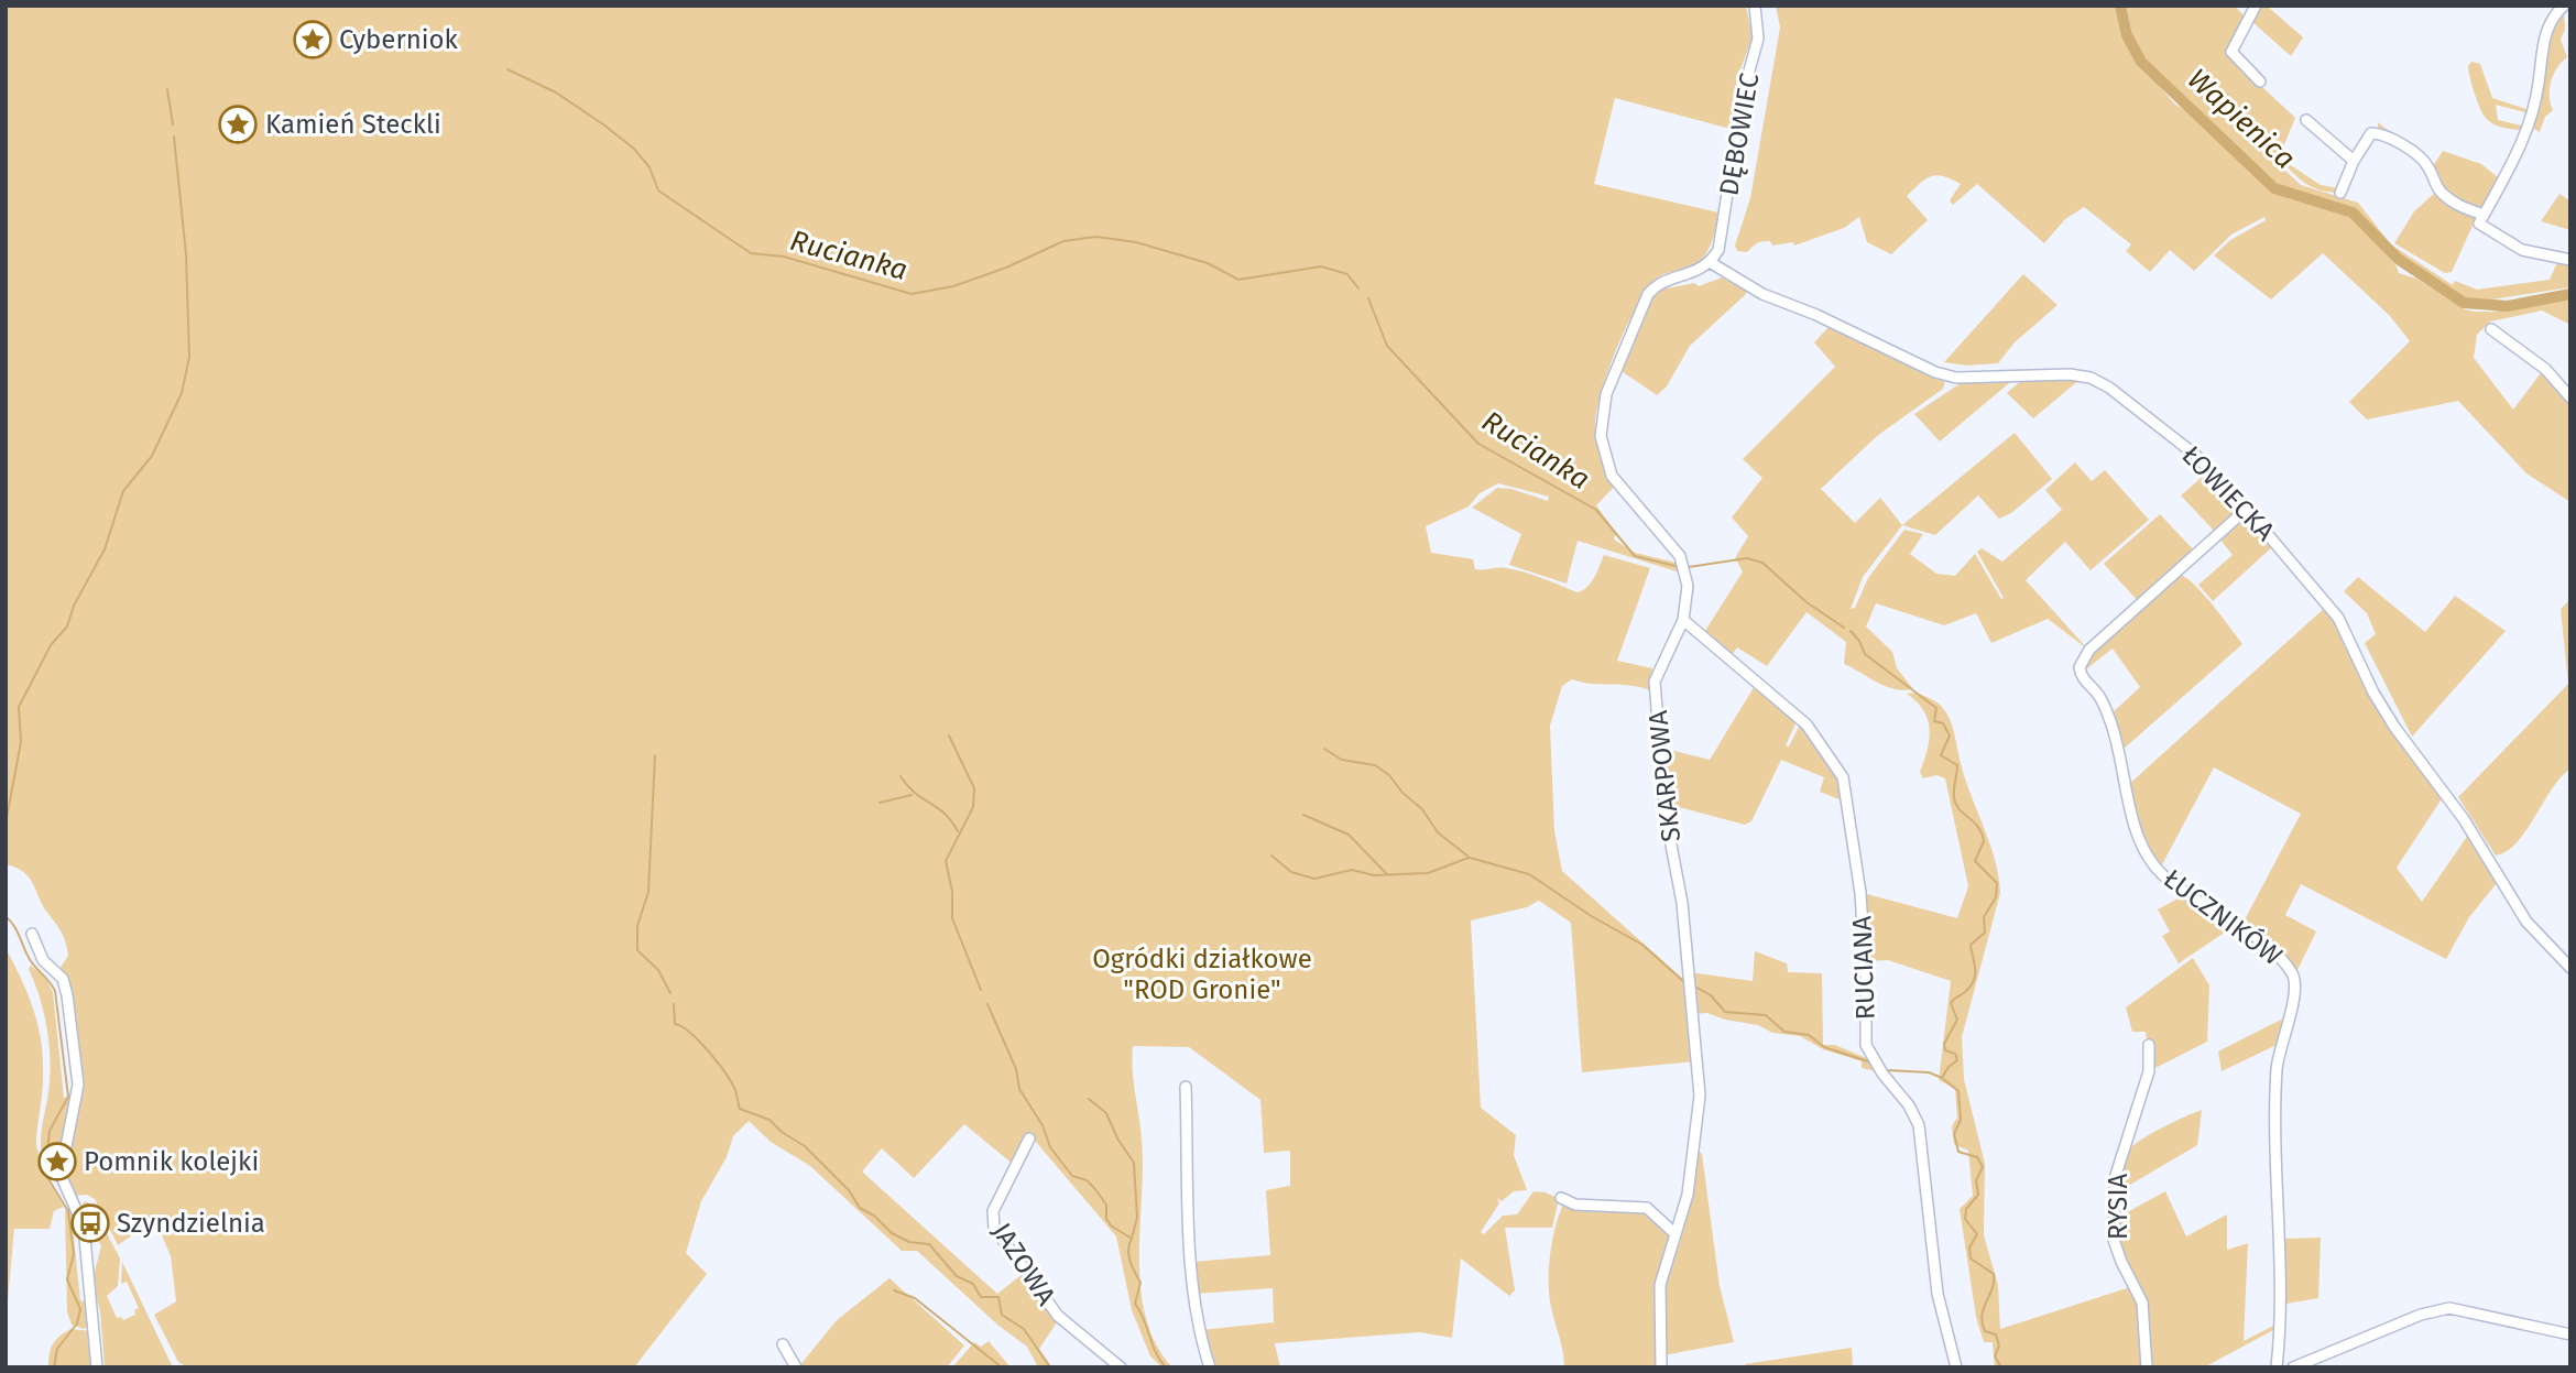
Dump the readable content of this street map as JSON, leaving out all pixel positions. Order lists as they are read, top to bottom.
{
  "streets": {
    "street": [
      "DĘBOWIEC",
      "ŁOWIECKA",
      "SKARPOWA",
      "ŁUCZNIKÓW",
      "RUCIANA",
      "RYSIA",
      "JAZOWA"
    ]
  },
  "crossings": [
    ["DĘBOWIEC", "ŁOWIECKA"],
    ["DĘBOWIEC", "SKARPOWA"],
    ["ŁOWIECKA", "SKARPOWA"],
    ["ŁOWIECKA", "ŁUCZNIKÓW"],
    ["SKARPOWA", "RUCIANA"]
  ],
  "water": ["Wapienica", "Rucianka"],
  "parks": ["Ogródki działkowe \"ROD Gronie\""],
  "places": {
    "place": ["Cyberniok", "Kamień Steckli", "Pomnik kolejki"],
    "bus stop": ["Szyndzielnia"]
  }
}
